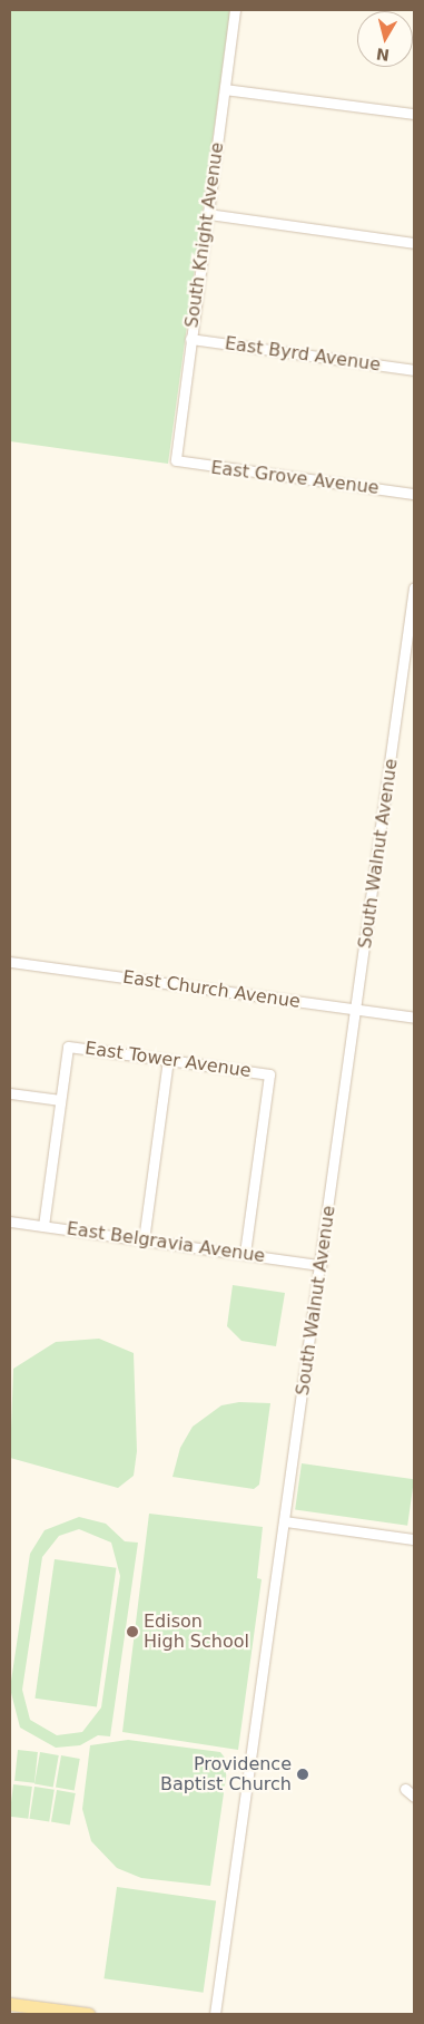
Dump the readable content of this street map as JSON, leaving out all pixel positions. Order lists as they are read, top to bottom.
{
  "streets": {
    "street": [
      "South Knight Avenue",
      "East Byrd Avenue",
      "East Grove Avenue",
      "South Walnut Avenue",
      "East Church Avenue",
      "East Tower Avenue",
      "East Belgravia Avenue"
    ]
  },
  "crossings": [
    ["South Knight Avenue", "East Byrd Avenue"],
    ["South Knight Avenue", "East Grove Avenue"],
    ["South Walnut Avenue", "East Church Avenue"],
    ["South Walnut Avenue", "East Belgravia Avenue"],
    ["East Tower Avenue", "East Belgravia Avenue"]
  ],
  "places": ["Edison High School", "Providence Baptist Church"],
  "north": "bottom"
}
